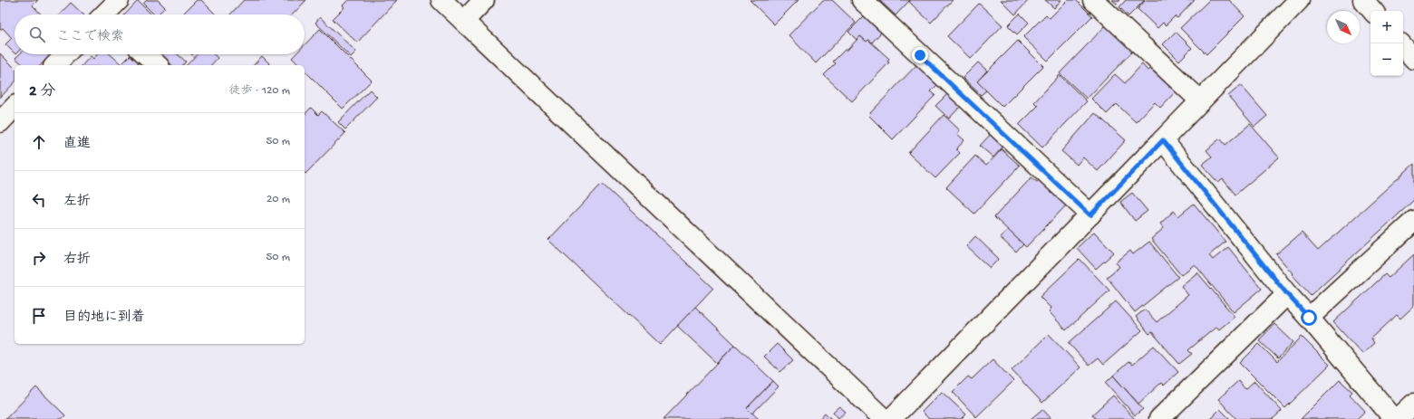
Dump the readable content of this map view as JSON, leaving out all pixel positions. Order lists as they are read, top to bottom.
{
  "north": "bottom right",
  "page": {
    "map_buttons": ["+", "−"],
    "search": "ここで検索",
    "heading": ["2 分", "徒歩 · 120 m"],
    "list": [
      ["直進", "50 m"],
      ["左折", "20 m"],
      ["右折", "50 m"],
      "目的地に到着"
    ]
  }
}
